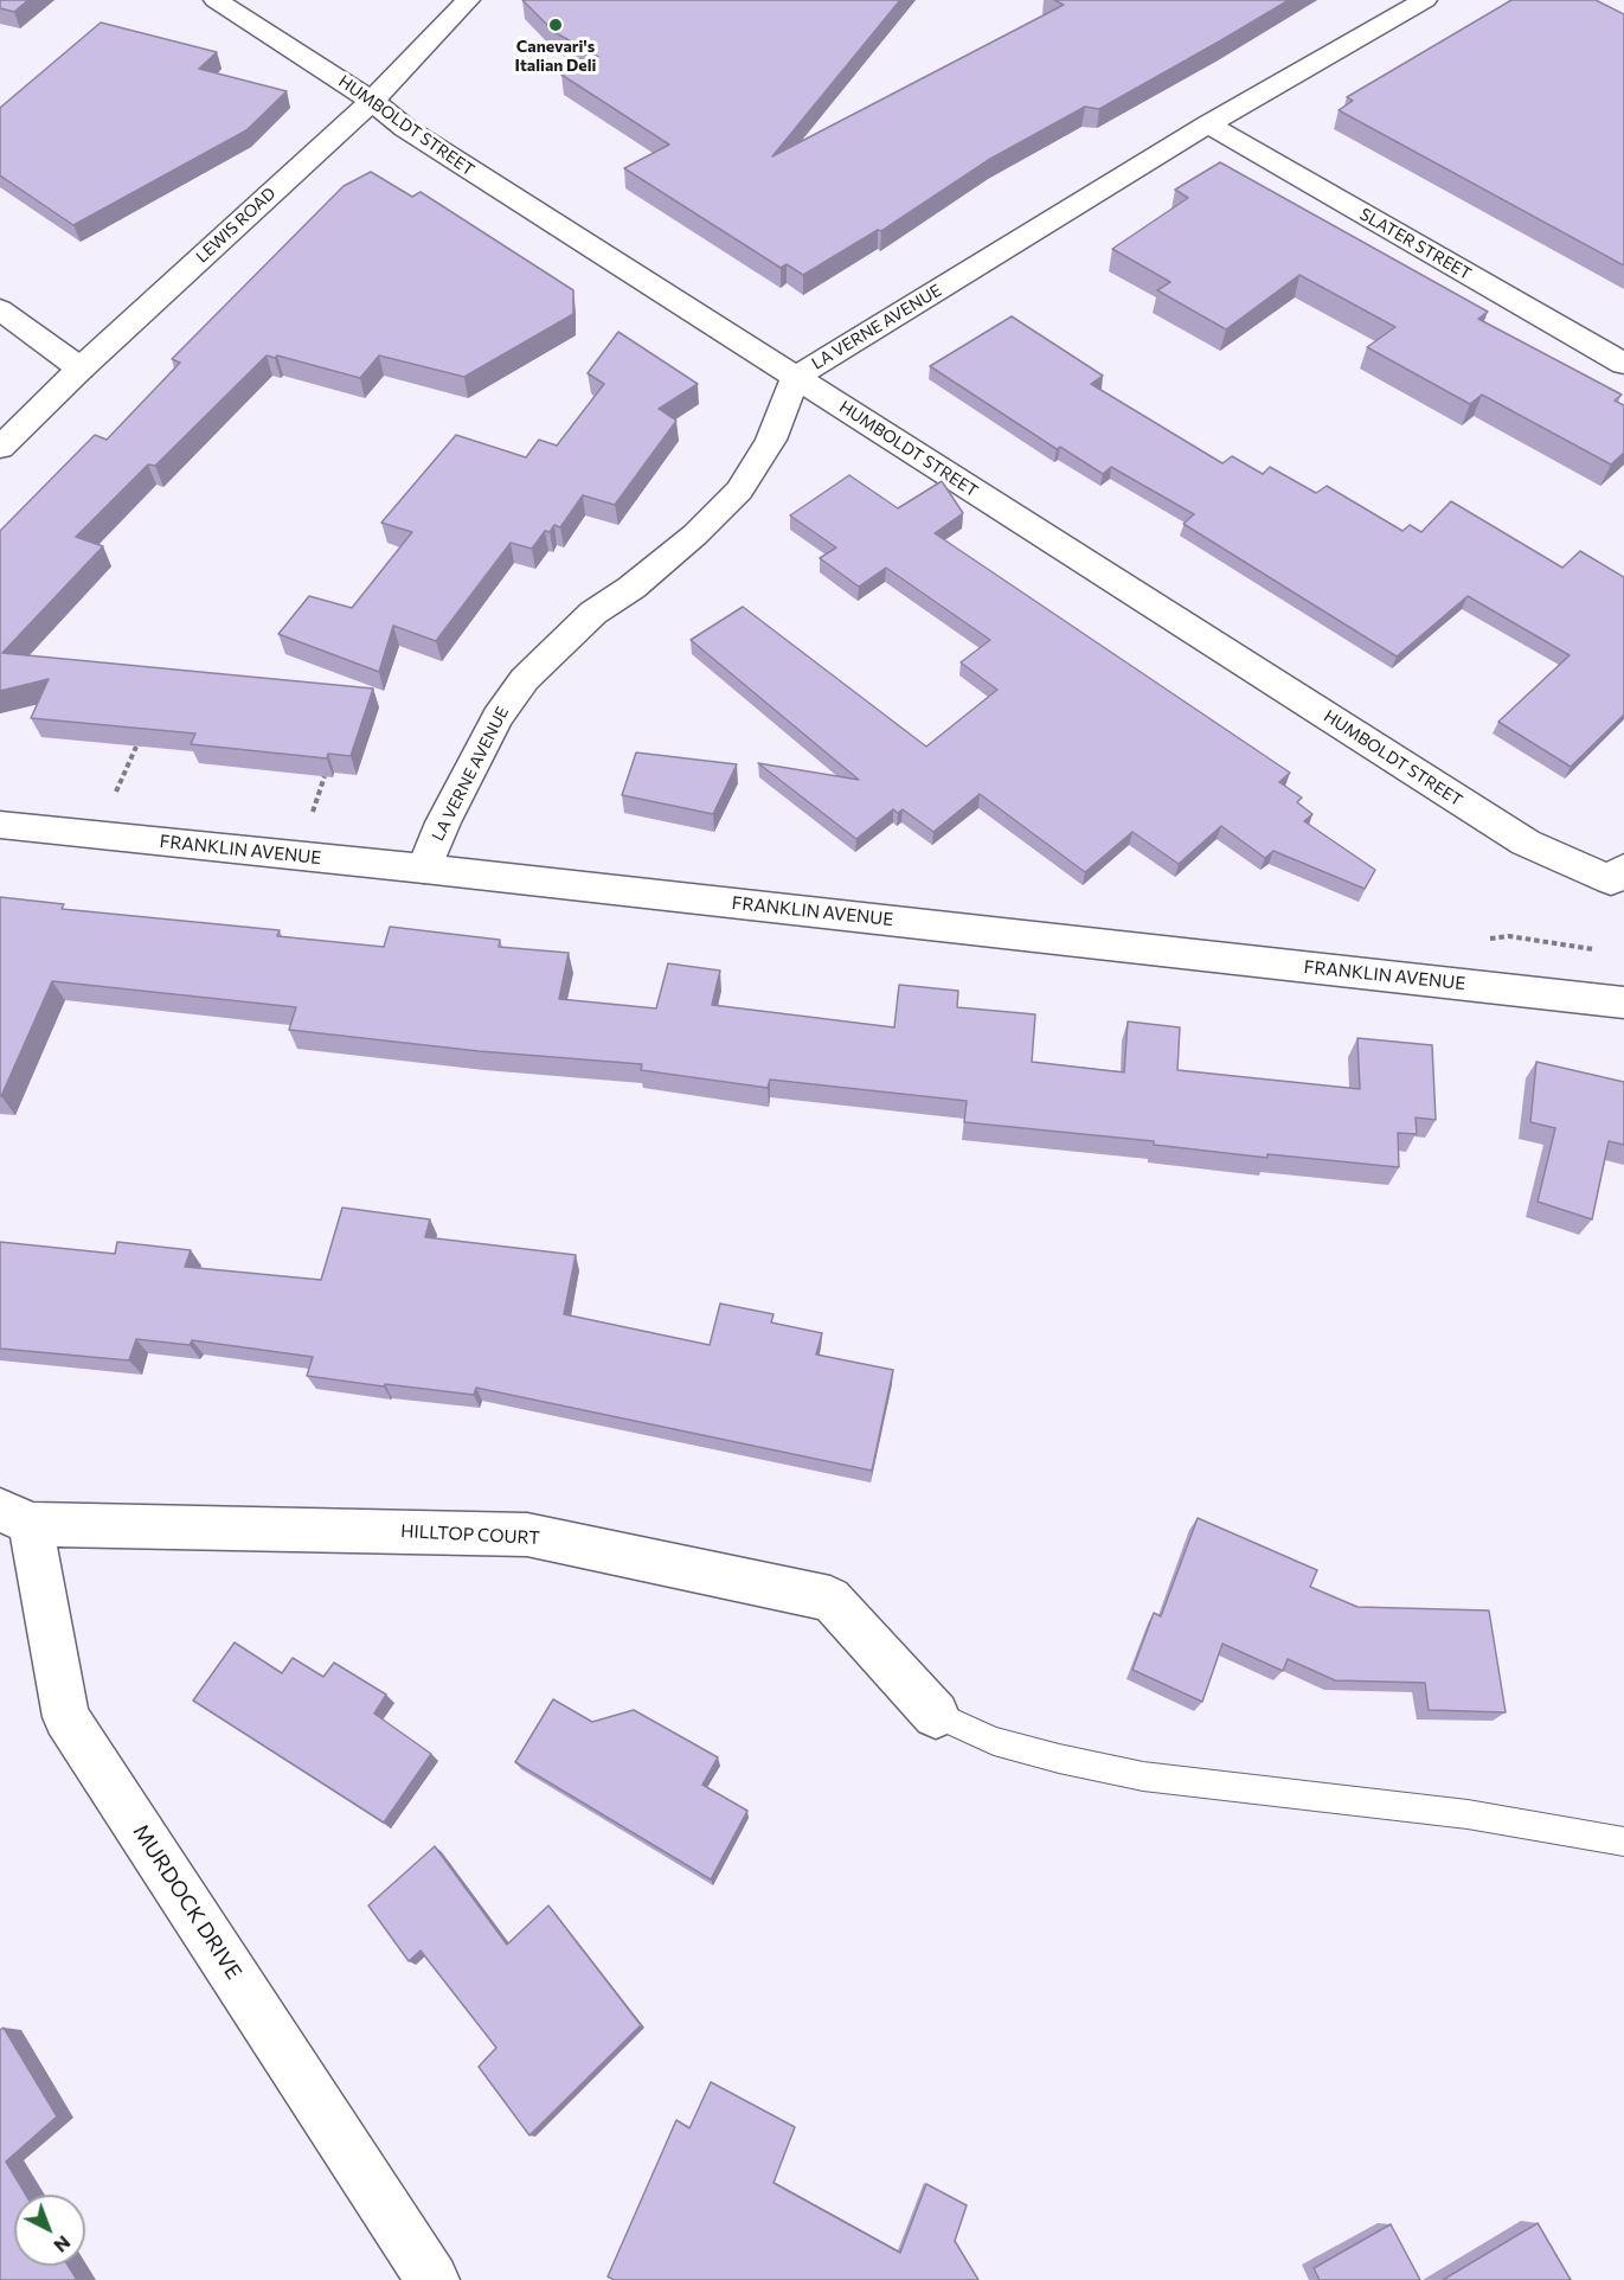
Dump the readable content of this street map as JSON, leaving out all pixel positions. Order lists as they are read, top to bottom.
{
  "streets": {
    "street": [
      "HUMBOLDT STREET",
      "LEWIS ROAD",
      "SLATER STREET",
      "LA VERNE AVENUE",
      "FRANKLIN AVENUE",
      "HILLTOP COURT",
      "MURDOCK DRIVE"
    ]
  },
  "crossings": [
    ["HUMBOLDT STREET", "LEWIS ROAD"],
    ["HUMBOLDT STREET", "LA VERNE AVENUE"],
    ["SLATER STREET", "LA VERNE AVENUE"],
    ["LA VERNE AVENUE", "FRANKLIN AVENUE"],
    ["HILLTOP COURT", "MURDOCK DRIVE"]
  ],
  "places": ["Canevari's Italian Deli"],
  "north": "bottom right"
}
